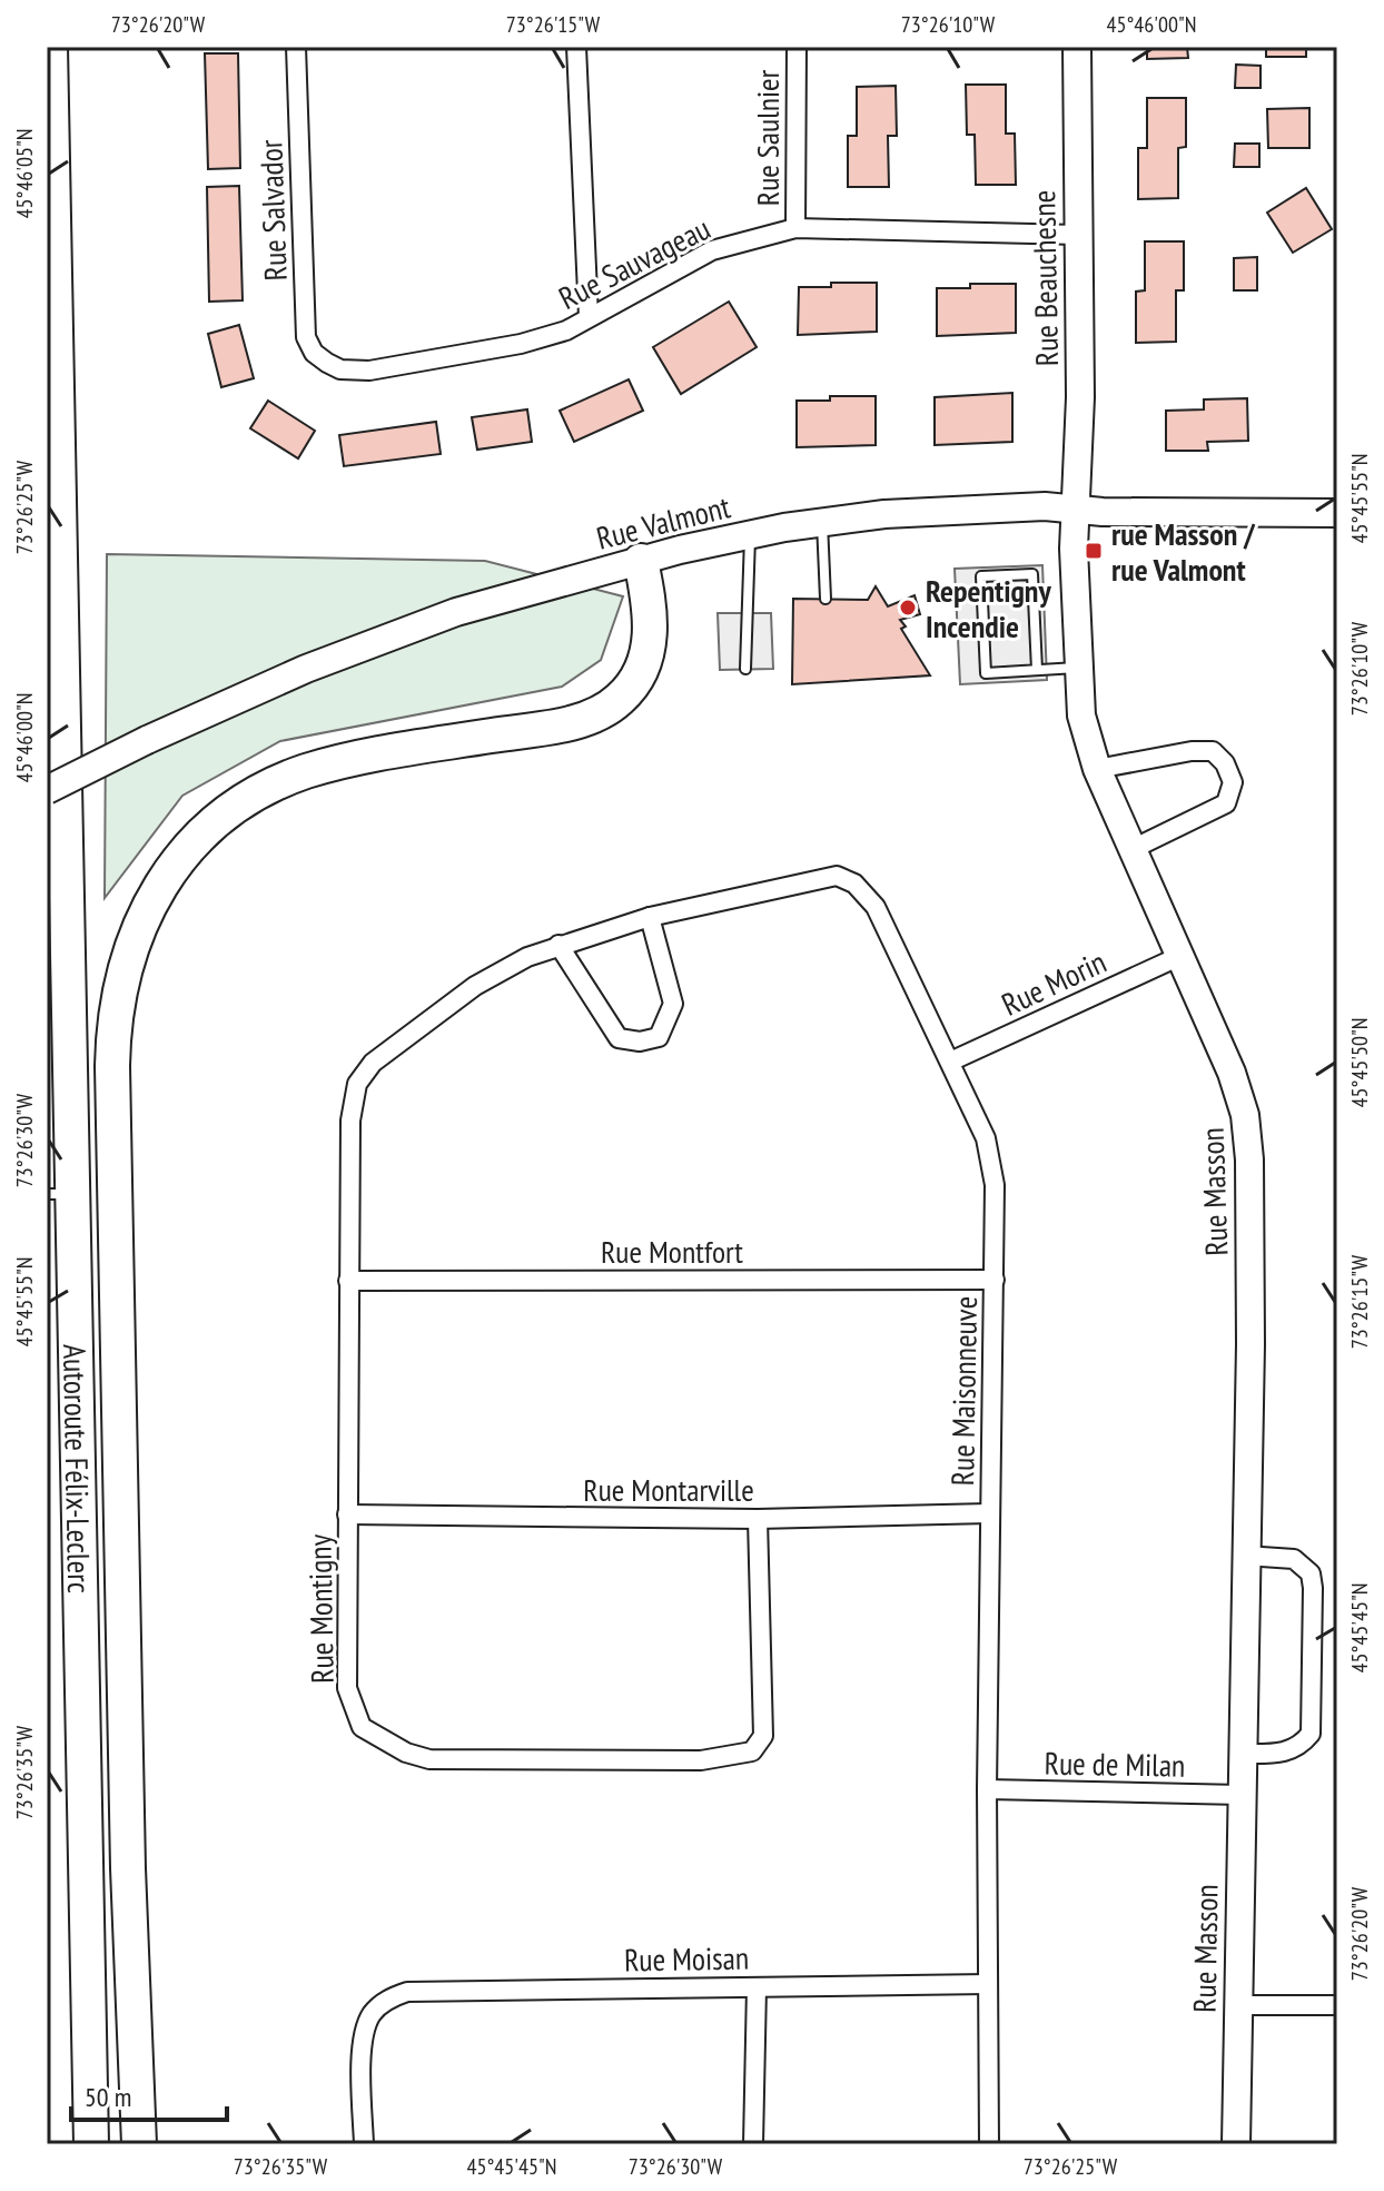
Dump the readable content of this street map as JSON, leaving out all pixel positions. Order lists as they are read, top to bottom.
{
  "streets": {
    "highway": ["Autoroute Félix-Leclerc"],
    "street": [
      "Rue Saulnier",
      "Rue Salvador",
      "Rue Sauvageau",
      "Rue Beauchesne",
      "Rue Valmont",
      "Rue Morin",
      "Rue Masson",
      "Rue Montfort",
      "Rue Maisonneuve",
      "Rue Montarville",
      "Rue Montigny",
      "Rue de Milan",
      "Rue Moisan"
    ]
  },
  "crossings": [
    ["Rue Saulnier", "Rue Sauvageau"],
    ["Rue Salvador", "Rue Sauvageau"],
    ["Rue Sauvageau", "Rue Beauchesne"],
    ["Rue Beauchesne", "Rue Valmont"],
    ["Rue Beauchesne", "Rue Masson"],
    ["Rue Valmont", "Rue Masson"],
    ["Rue Morin", "Rue Masson"],
    ["Rue Morin", "Rue Maisonneuve"],
    ["Rue Masson", "Rue de Milan"],
    ["Rue Montfort", "Rue Maisonneuve"],
    ["Rue Montfort", "Rue Montigny"],
    ["Rue Maisonneuve", "Rue Montarville"],
    ["Rue Maisonneuve", "Rue Montigny"],
    ["Rue Maisonneuve", "Rue de Milan"],
    ["Rue Maisonneuve", "Rue Moisan"],
    ["Rue Montarville", "Rue Montigny"]
  ],
  "places": {
    "transit": ["rue Masson / rue Valmont"],
    "other": ["Repentigny Incendie"]
  },
  "scale_bar": "50 m",
  "coordinates": [
    "73°26'20\"W",
    "73°26'15\"W",
    "73°26'10\"W",
    "45°46'00\"N",
    "45°46'05\"N",
    "45°45'55\"N",
    "73°26'25\"W",
    "45°45'50\"N",
    "73°26'30\"W",
    "45°45'45\"N",
    "73°26'35\"W"
  ]
}
